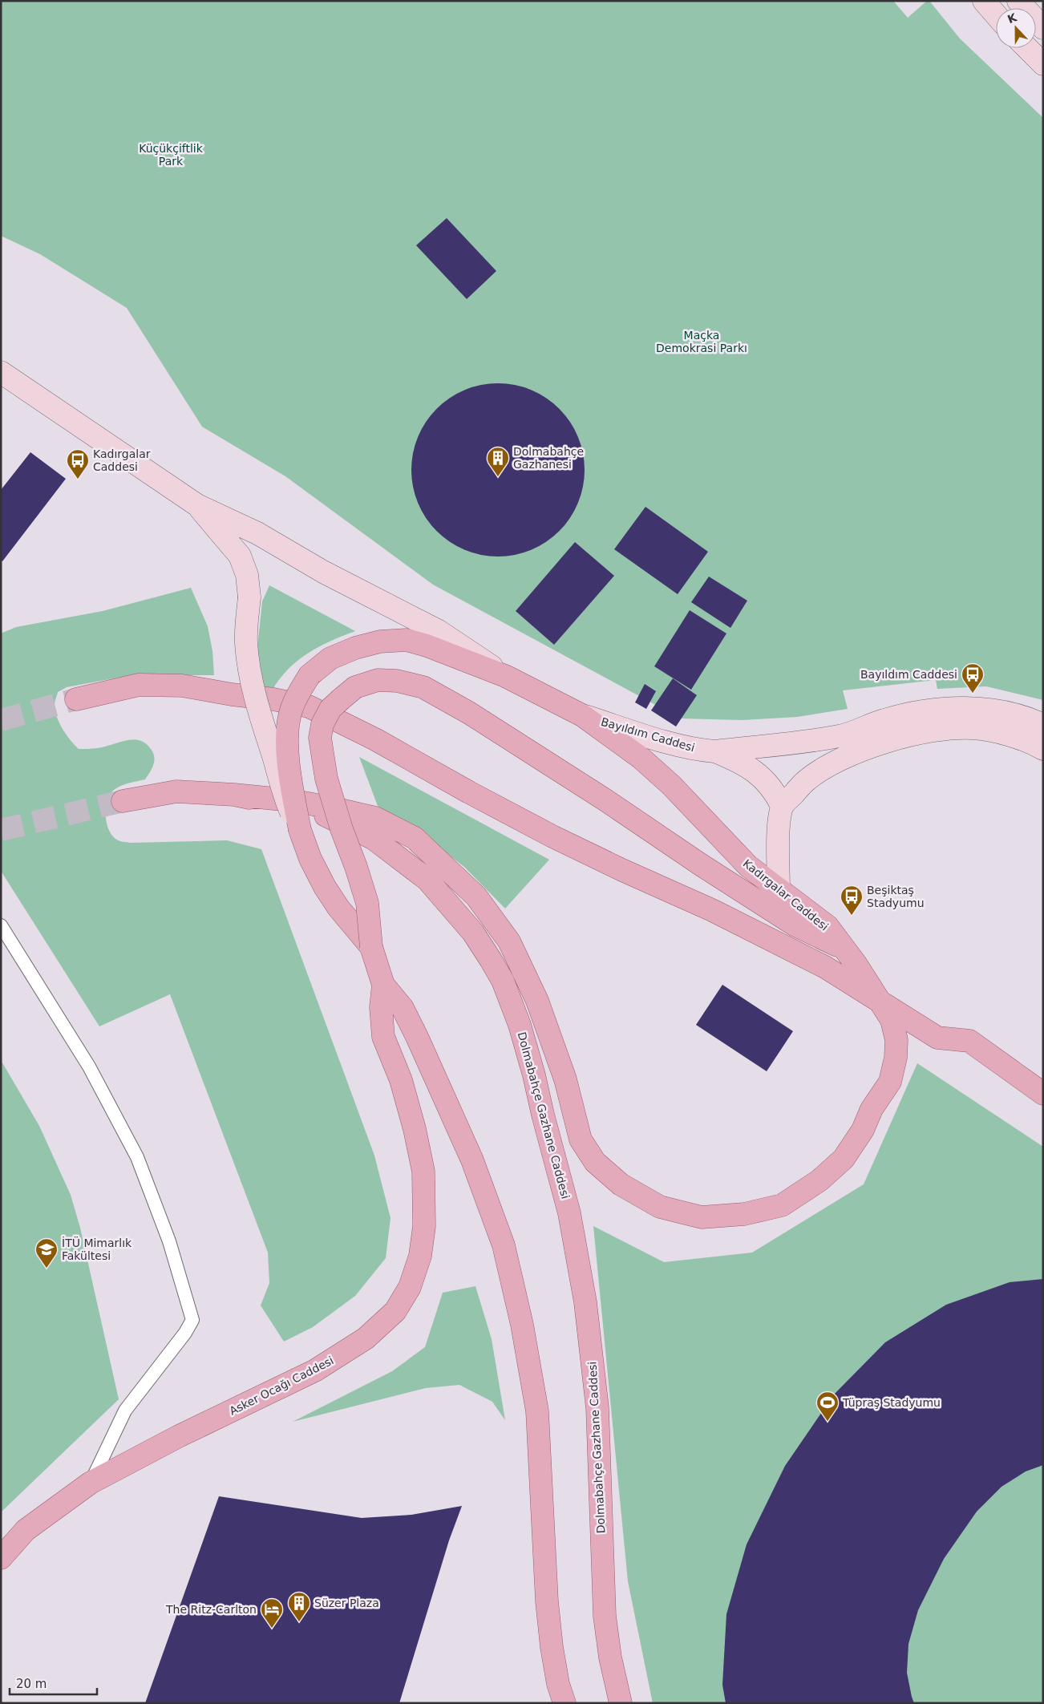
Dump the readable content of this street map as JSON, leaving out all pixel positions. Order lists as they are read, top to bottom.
{
  "streets": {
    "main road": [
      "Bayıldım Caddesi",
      "Kadırgalar Caddesi",
      "Dolmabahçe Gazhane Caddesi",
      "Asker Ocağı Caddesi"
    ]
  },
  "crossings": [
    ["Bayıldım Caddesi", "Kadırgalar Caddesi"]
  ],
  "parks": ["Küçükçiftlik Park", "Maçka Demokrasi Parkı"],
  "places": {
    "building": ["Dolmabahçe Gazhanesi", "Süzer Plaza"],
    "bus stop": ["Kadırgalar Caddesi", "Bayıldım Caddesi", "Beşiktaş Stadyumu"],
    "school or university": ["İTÜ Mimarlık Fakültesi"],
    "sports": ["Tüpraş Stadyumu"],
    "hotel": ["The Ritz-Carlton"]
  },
  "scale_bar": "20 m",
  "north": "top"
}
